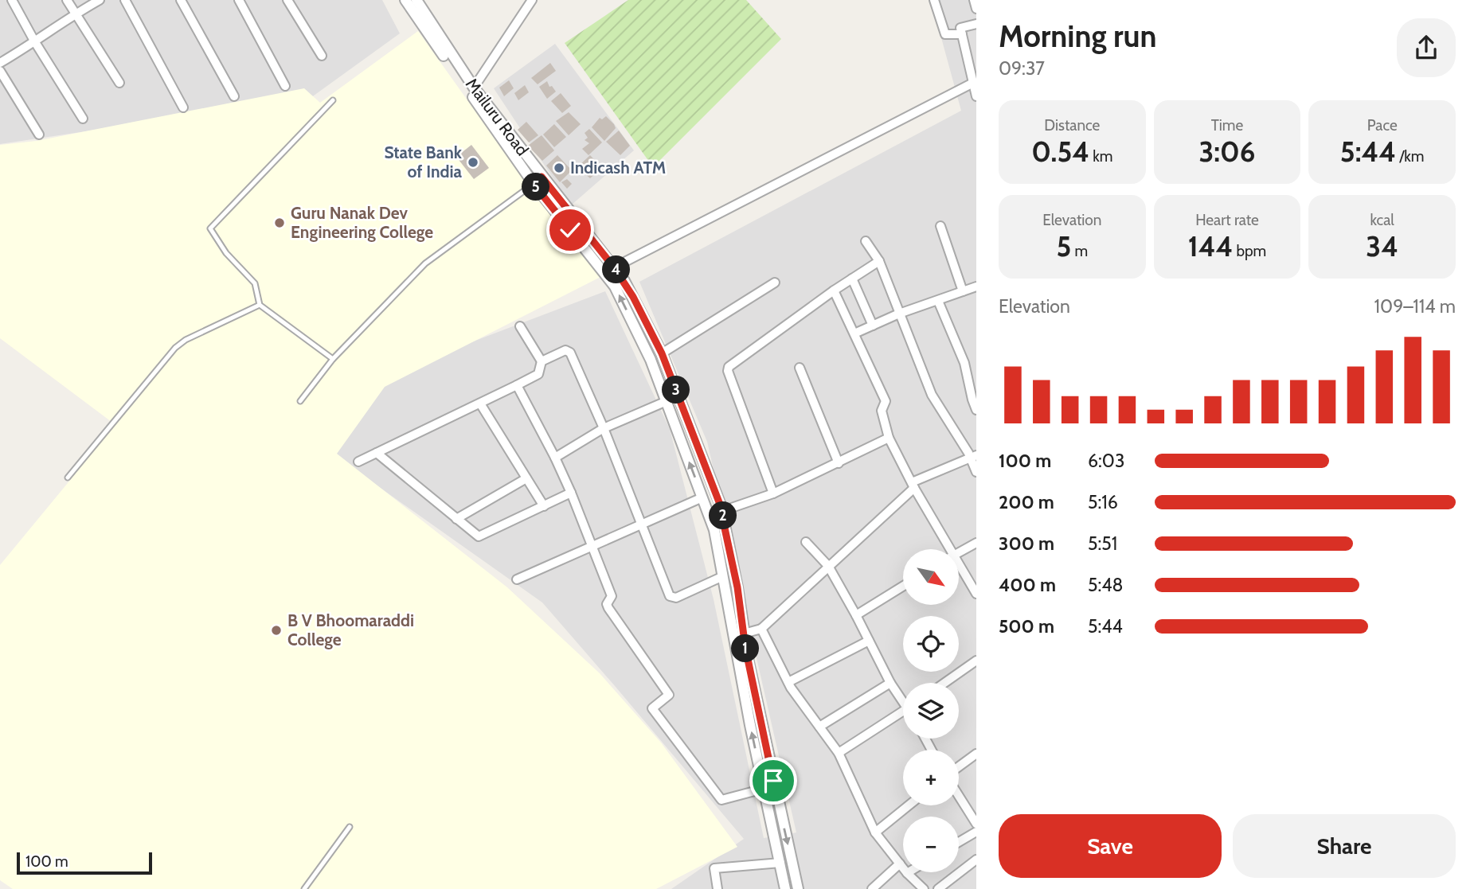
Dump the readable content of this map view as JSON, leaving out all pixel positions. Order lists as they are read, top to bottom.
{
  "streets": {
    "street": ["Mailuru Road"]
  },
  "places": [
    "State Bank of India",
    "Indicash ATM",
    "Guru Nanak Dev Engineering College",
    "B V Bhoomaraddi College"
  ],
  "scale_bar": "100 m",
  "north": "bottom right",
  "page": {
    "heading": ["Morning run", "09:37"],
    "stats": [
      ["Distance", "0.54 km"],
      ["Time", "3:06"],
      ["Pace", "5:44 /km"],
      ["Elevation", "5 m"],
      ["Heart rate", "144 bpm"],
      ["kcal", "34"]
    ],
    "pins": [
      "5",
      "4",
      "3",
      "2",
      "1"
    ],
    "chart": ["Elevation", "109–114 m"],
    "list": [
      {
        "name": "100 m",
        "note": "6:03"
      },
      {
        "name": "200 m",
        "note": "5:16"
      },
      {
        "name": "300 m",
        "note": "5:51"
      },
      {
        "name": "400 m",
        "note": "5:48"
      },
      {
        "name": "500 m",
        "note": "5:44"
      }
    ],
    "map_buttons": ["+", "−"],
    "buttons": ["Save", "Share"],
    "scale": "100 m"
  }
}
